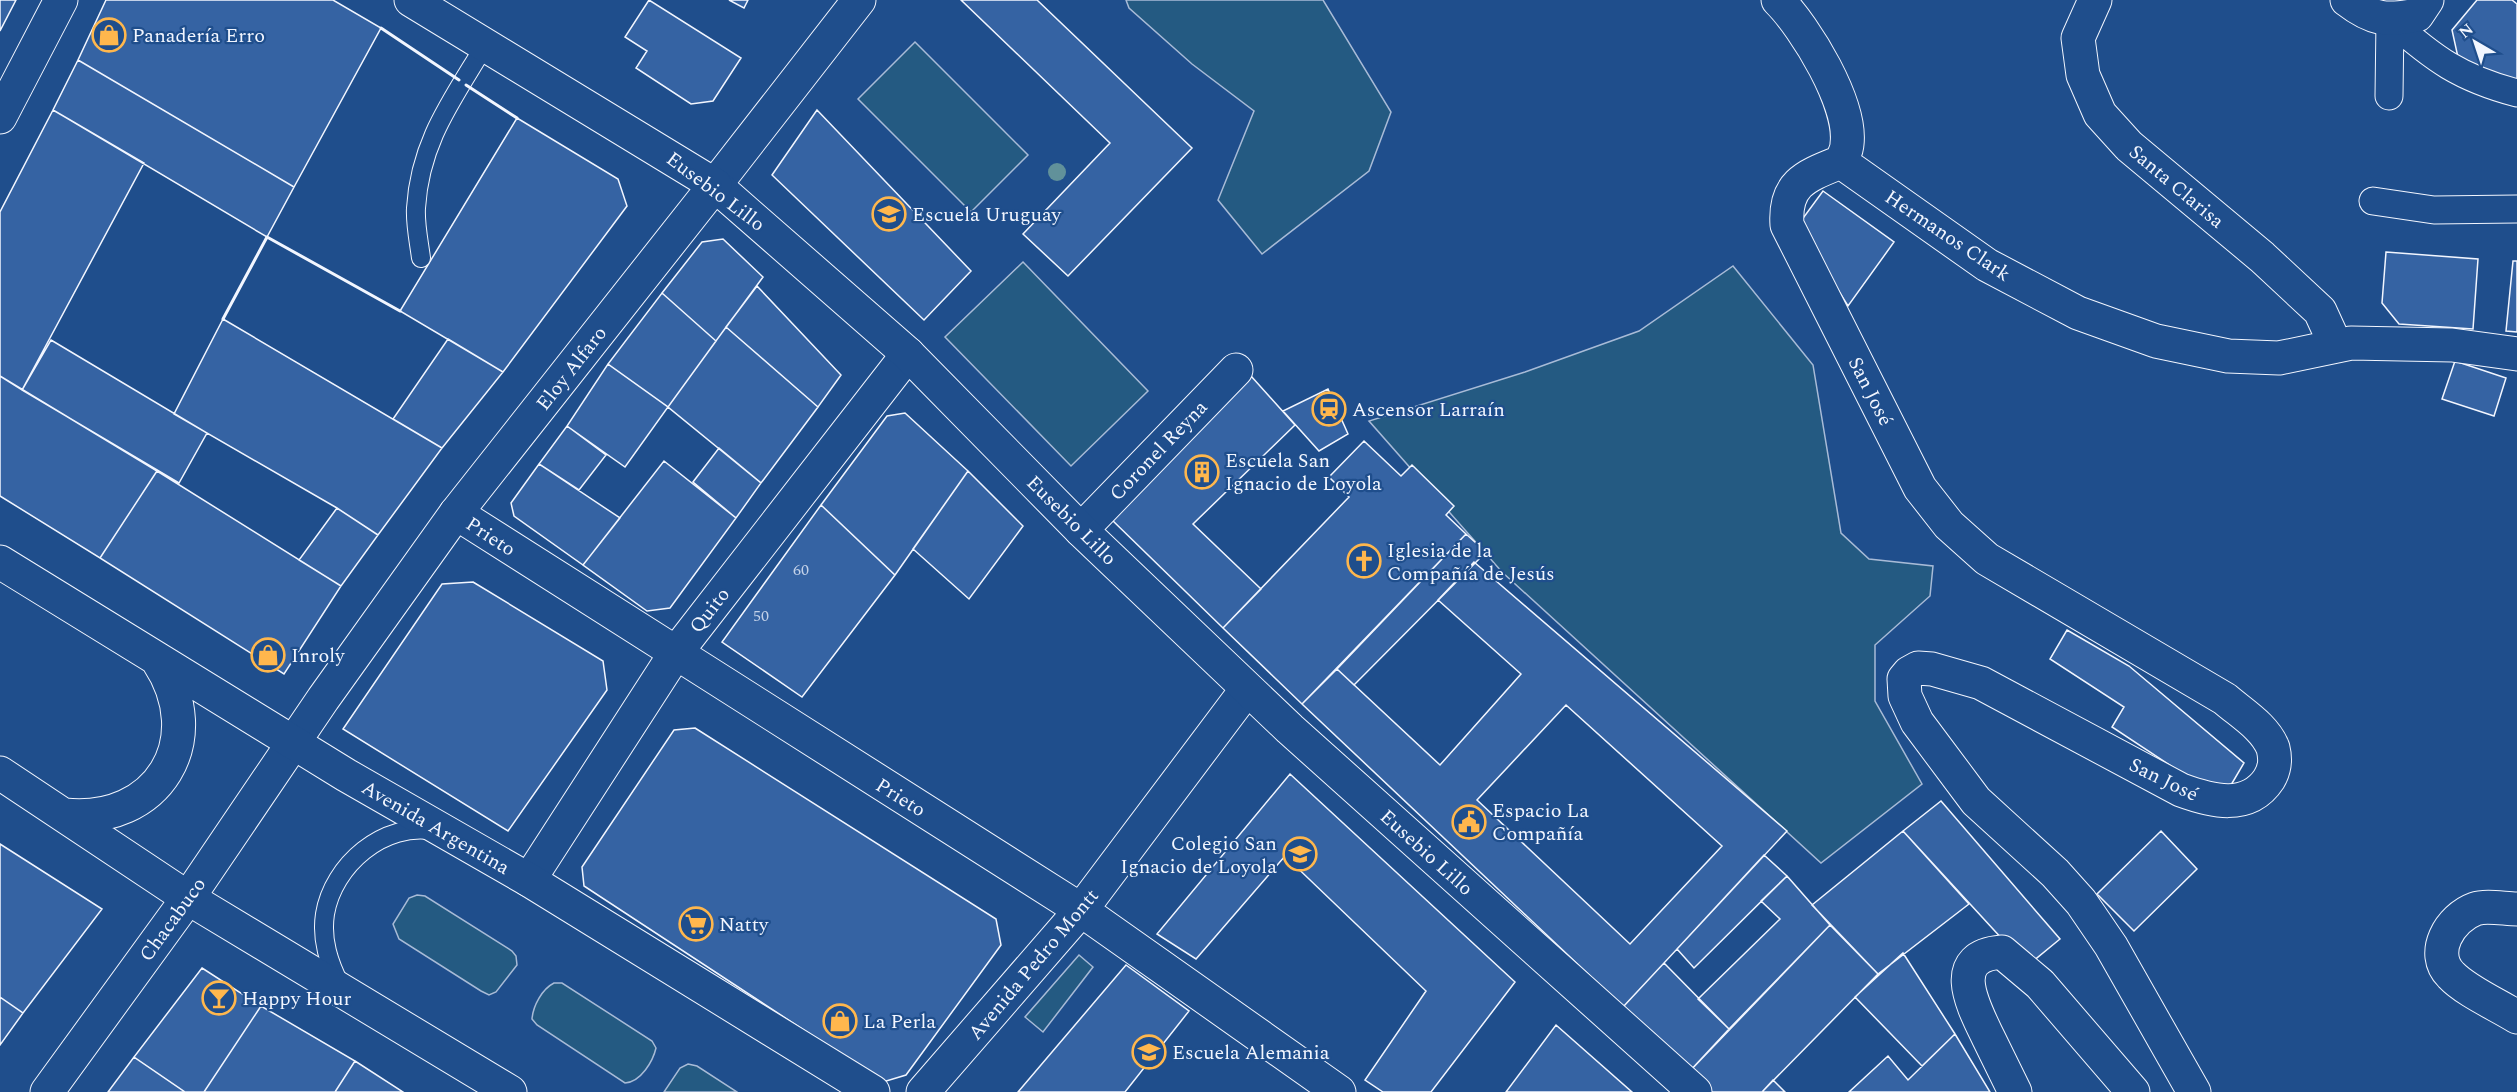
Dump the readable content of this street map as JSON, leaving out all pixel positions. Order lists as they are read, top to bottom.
{
  "streets": {
    "street": [
      "Santa Clarisa",
      "Eusebio Lillo",
      "Hermanos Clark",
      "Eloy Alfaro",
      "San José",
      "Coronel Reyna",
      "Prieto",
      "Quito",
      "Avenida Argentina",
      "Chacabuco",
      "Avenida Pedro Montt"
    ]
  },
  "crossings": [
    ["Santa Clarisa", "Hermanos Clark"],
    ["Eusebio Lillo", "Eloy Alfaro"],
    ["Eusebio Lillo", "Coronel Reyna"],
    ["Eusebio Lillo", "Quito"],
    ["Eusebio Lillo", "Avenida Pedro Montt"],
    ["Hermanos Clark", "San José"],
    ["Eloy Alfaro", "Prieto"],
    ["Eloy Alfaro", "Avenida Argentina"],
    ["Eloy Alfaro", "Chacabuco"],
    ["Prieto", "Quito"],
    ["Prieto", "Avenida Pedro Montt"],
    ["Quito", "Avenida Argentina"],
    ["Avenida Argentina", "Chacabuco"]
  ],
  "places": {
    "shop": ["Panadería Erro", "Inroly", "La Perla"],
    "school or university": ["Escuela Uruguay", "Colegio San Ignacio de Loyola", "Escuela Alemania"],
    "station": ["Ascensor Larraín"],
    "building": ["Escuela San Ignacio de Loyola"],
    "church": ["Iglesia de la Compañía de Jesús"],
    "public building": ["Espacio La Compañía"],
    "supermarket": ["Natty"],
    "bar": ["Happy Hour"]
  },
  "house_numbers": ["60", "50"],
  "north": "top left"
}
